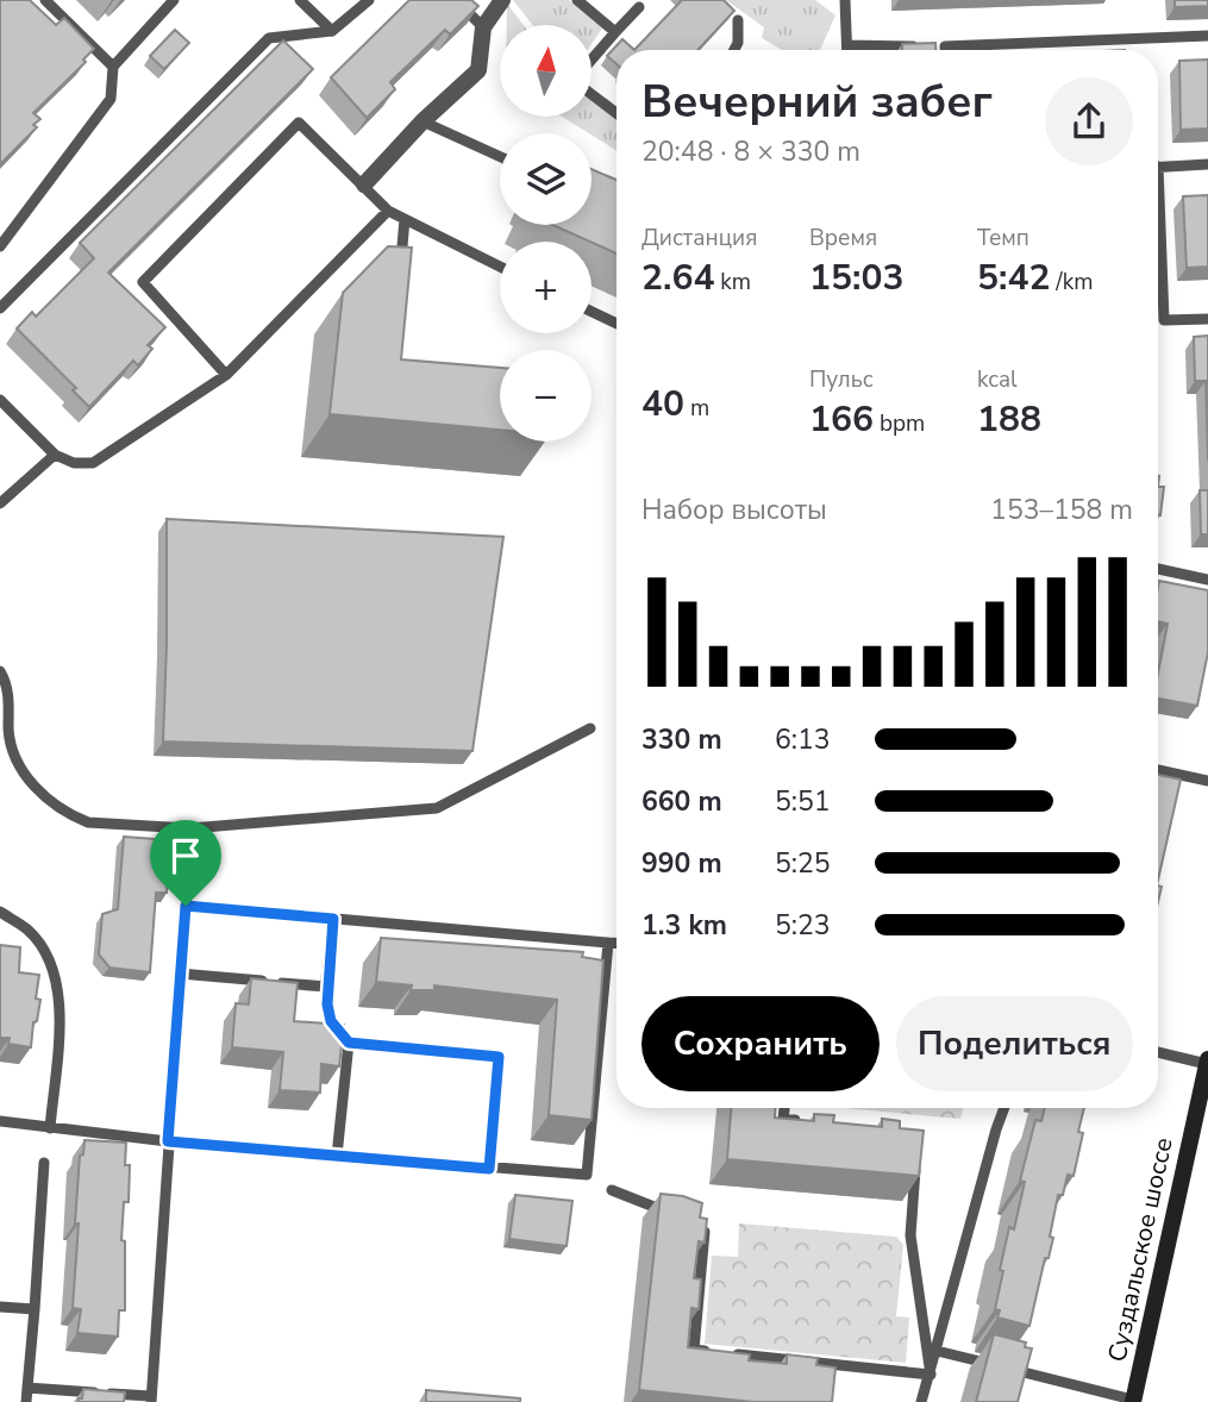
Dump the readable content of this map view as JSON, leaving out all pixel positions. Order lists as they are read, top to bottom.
{
  "streets": {
    "main road": ["Суздальское шоссе"]
  },
  "north": "top",
  "page": {
    "map_buttons": ["+", "−"],
    "heading": ["Вечерний забег", "20:48 · 8 × 330 m"],
    "stats": [
      ["Дистанция", "2.64 km"],
      ["Время", "15:03"],
      ["Темп", "5:42 /km"],
      ["40 m"],
      ["Пульс", "166 bpm"],
      ["kcal", "188"]
    ],
    "chart": ["Набор высоты", "153–158 m"],
    "list": [
      {
        "name": "330 m",
        "note": "6:13"
      },
      {
        "name": "660 m",
        "note": "5:51"
      },
      {
        "name": "990 m",
        "note": "5:25"
      },
      {
        "name": "1.3 km",
        "note": "5:23"
      }
    ],
    "buttons": ["Сохранить", "Поделиться"]
  }
}
